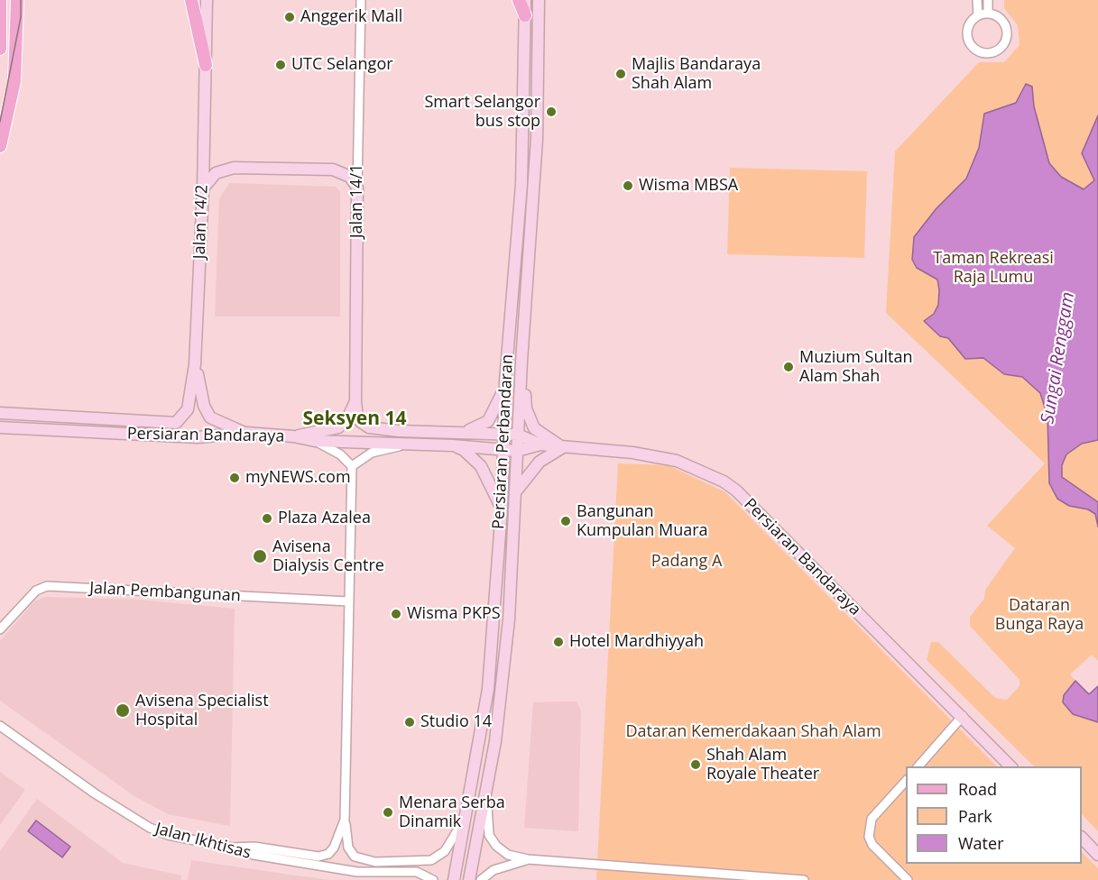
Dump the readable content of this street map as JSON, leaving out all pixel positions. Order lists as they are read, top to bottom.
{
  "streets": {
    "main road": [
      "Jalan 14/1",
      "Jalan 14/2",
      "Persiaran Bandaraya",
      "Persiaran Perbandaran"
    ],
    "street": ["Jalan Pembangunan", "Jalan Ikhtisas"]
  },
  "crossings": [
    ["Jalan 14/1", "Persiaran Bandaraya"],
    ["Jalan 14/2", "Persiaran Bandaraya"],
    ["Persiaran Bandaraya", "Persiaran Perbandaran"]
  ],
  "districts": ["Seksyen 14"],
  "water": ["Sungai Renggam"],
  "parks": [
    "Taman Rekreasi Raja Lumu",
    "Padang A",
    "Dataran Bunga Raya",
    "Dataran Kemerdakaan Shah Alam"
  ],
  "places": [
    "Anggerik Mall",
    "UTC Selangor",
    "Majlis Bandaraya Shah Alam",
    "Smart Selangor bus stop",
    "Wisma MBSA",
    "Muzium Sultan Alam Shah",
    "myNEWS.com",
    "Plaza Azalea",
    "Bangunan Kumpulan Muara",
    "Avisena Dialysis Centre",
    "Wisma PKPS",
    "Hotel Mardhiyyah",
    "Avisena Specialist Hospital",
    "Studio 14",
    "Shah Alam Royale Theater",
    "Menara Serba Dinamik"
  ],
  "legend": ["Road", "Park", "Water"]
}
